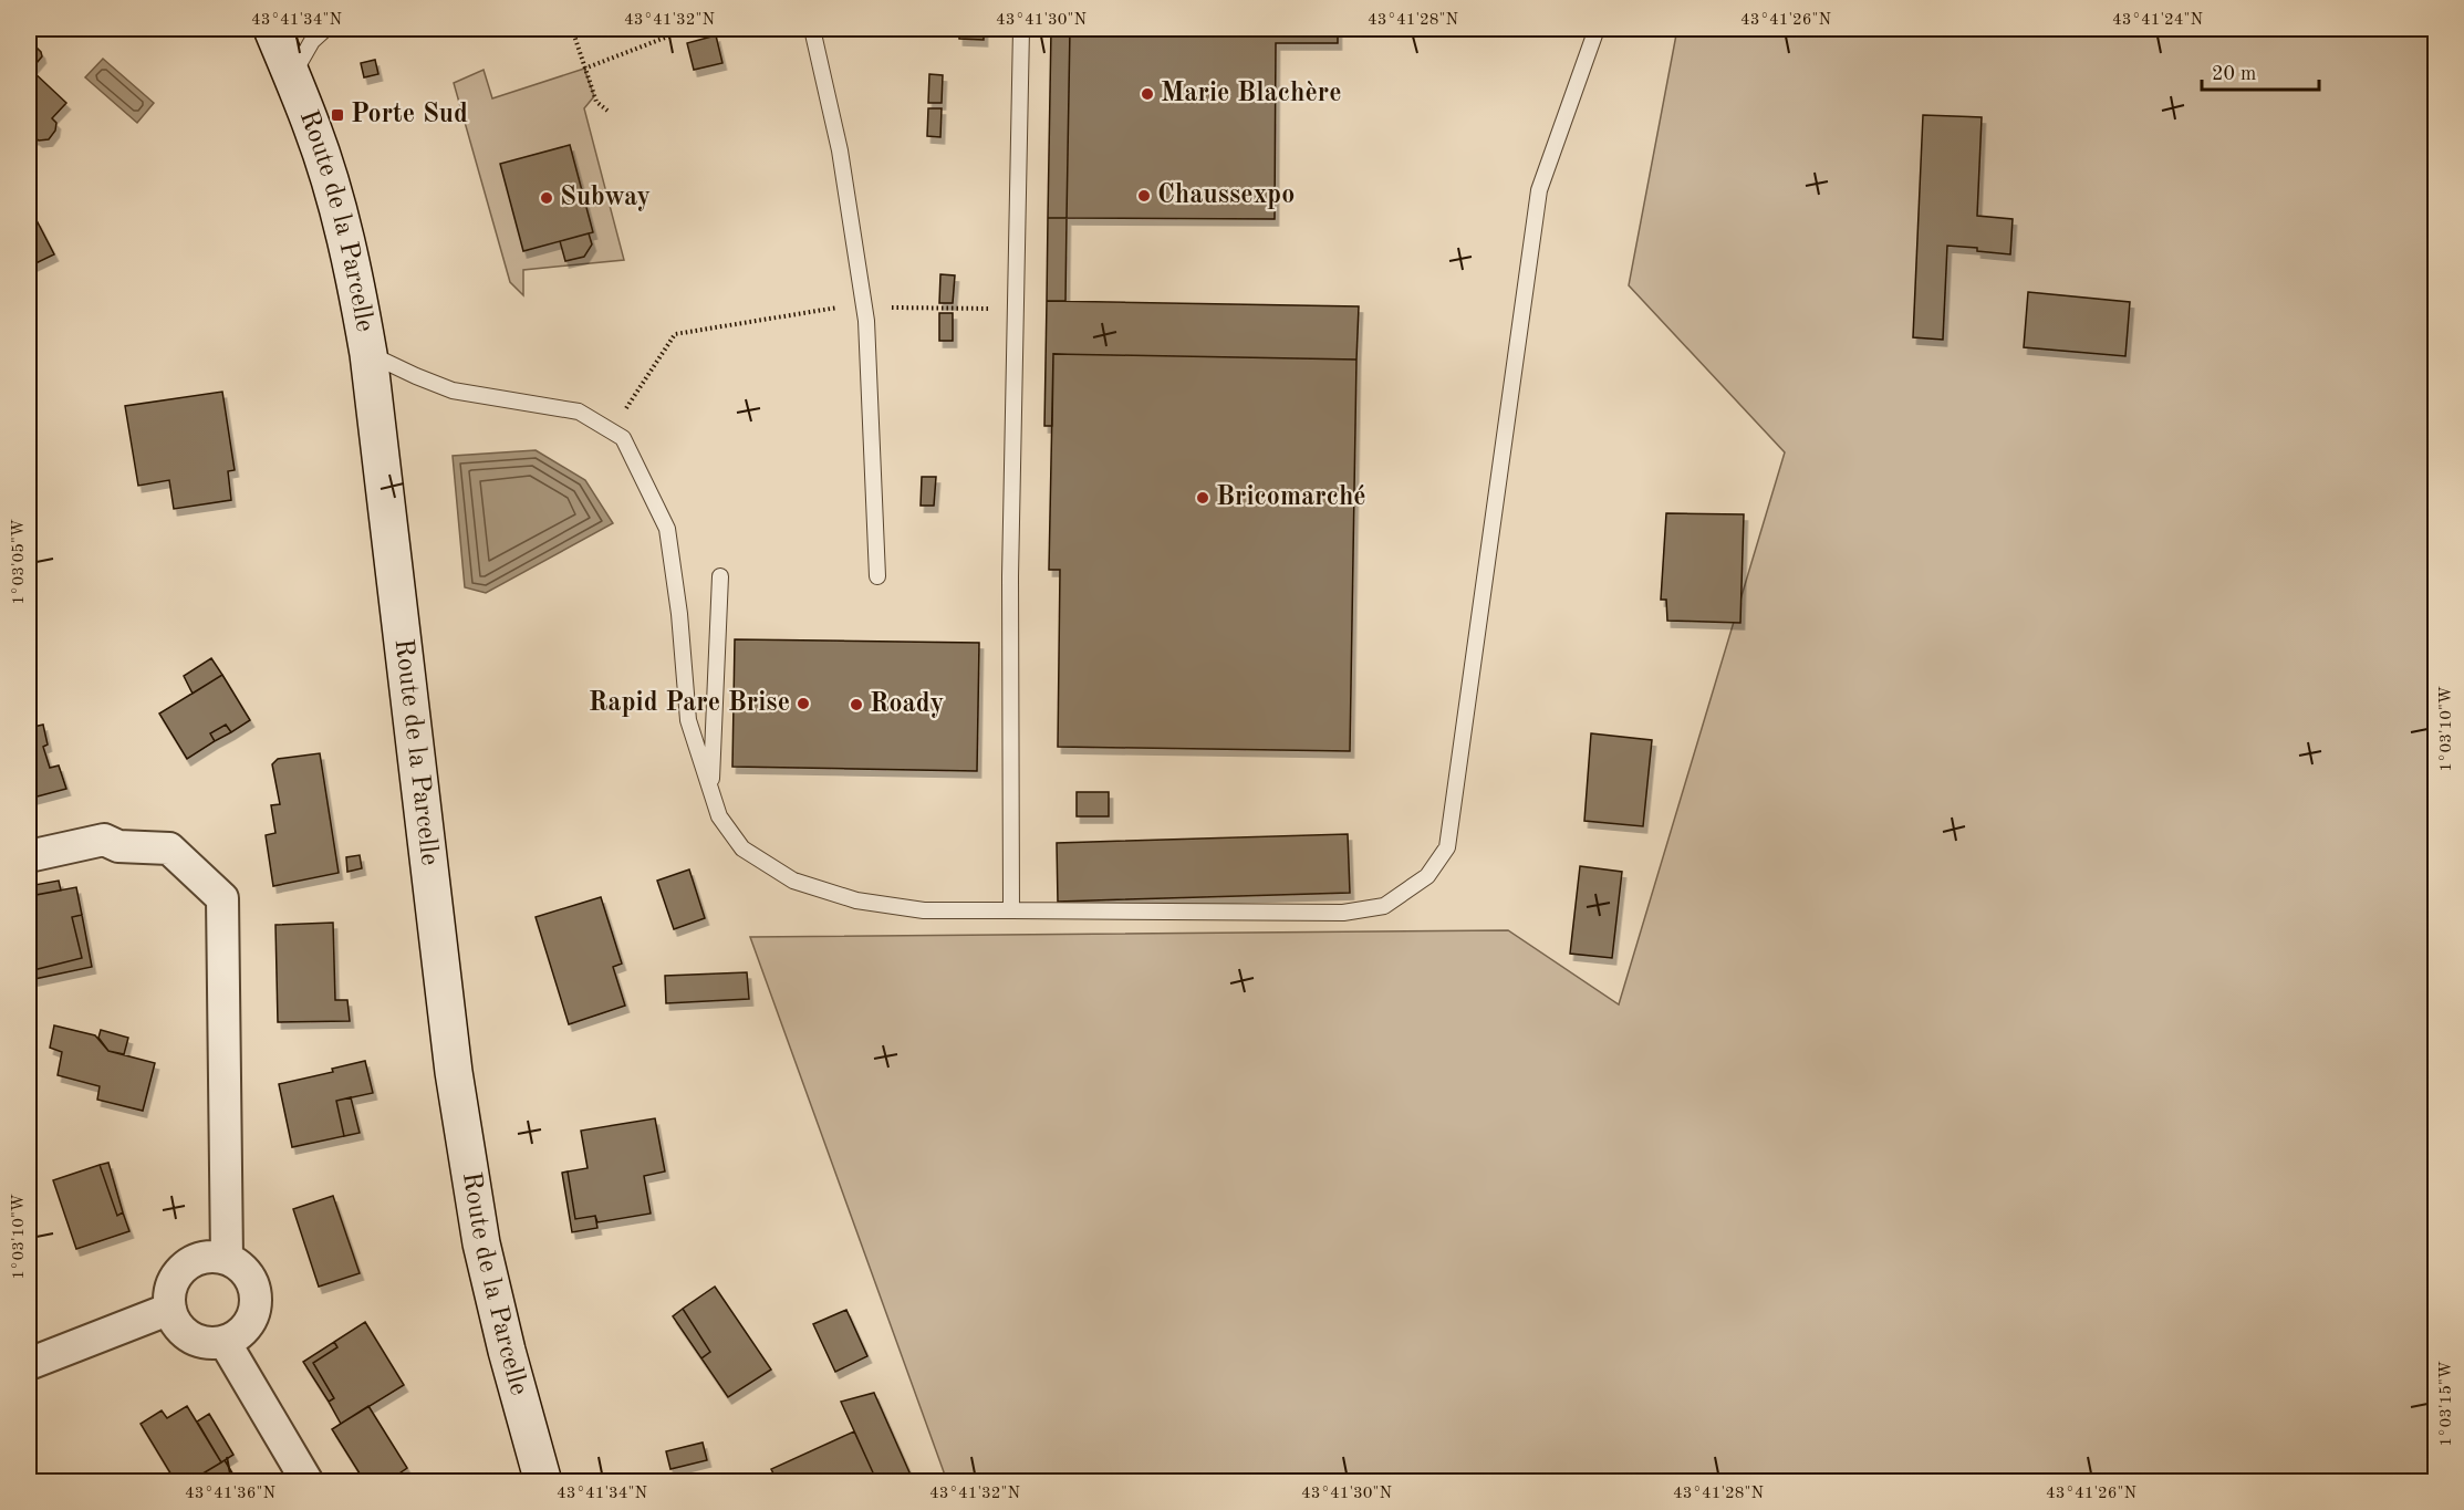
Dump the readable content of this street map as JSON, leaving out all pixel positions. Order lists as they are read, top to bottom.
{
  "streets": {
    "main road": ["Route de la Parcelle"]
  },
  "places": {
    "other": [
      "Marie Blachère",
      "Chaussexpo",
      "Subway",
      "Bricomarché",
      "Rapid Pare Brise",
      "Roady"
    ],
    "transit": ["Porte Sud"]
  },
  "scale_bar": "20 m",
  "coordinates": [
    "43°41'34\"N",
    "43°41'32\"N",
    "43°41'30\"N",
    "43°41'28\"N",
    "43°41'26\"N",
    "43°41'24\"N",
    "1°03'05\"W",
    "1°03'10\"W",
    "1°03'15\"W",
    "43°41'36\"N"
  ]
}
